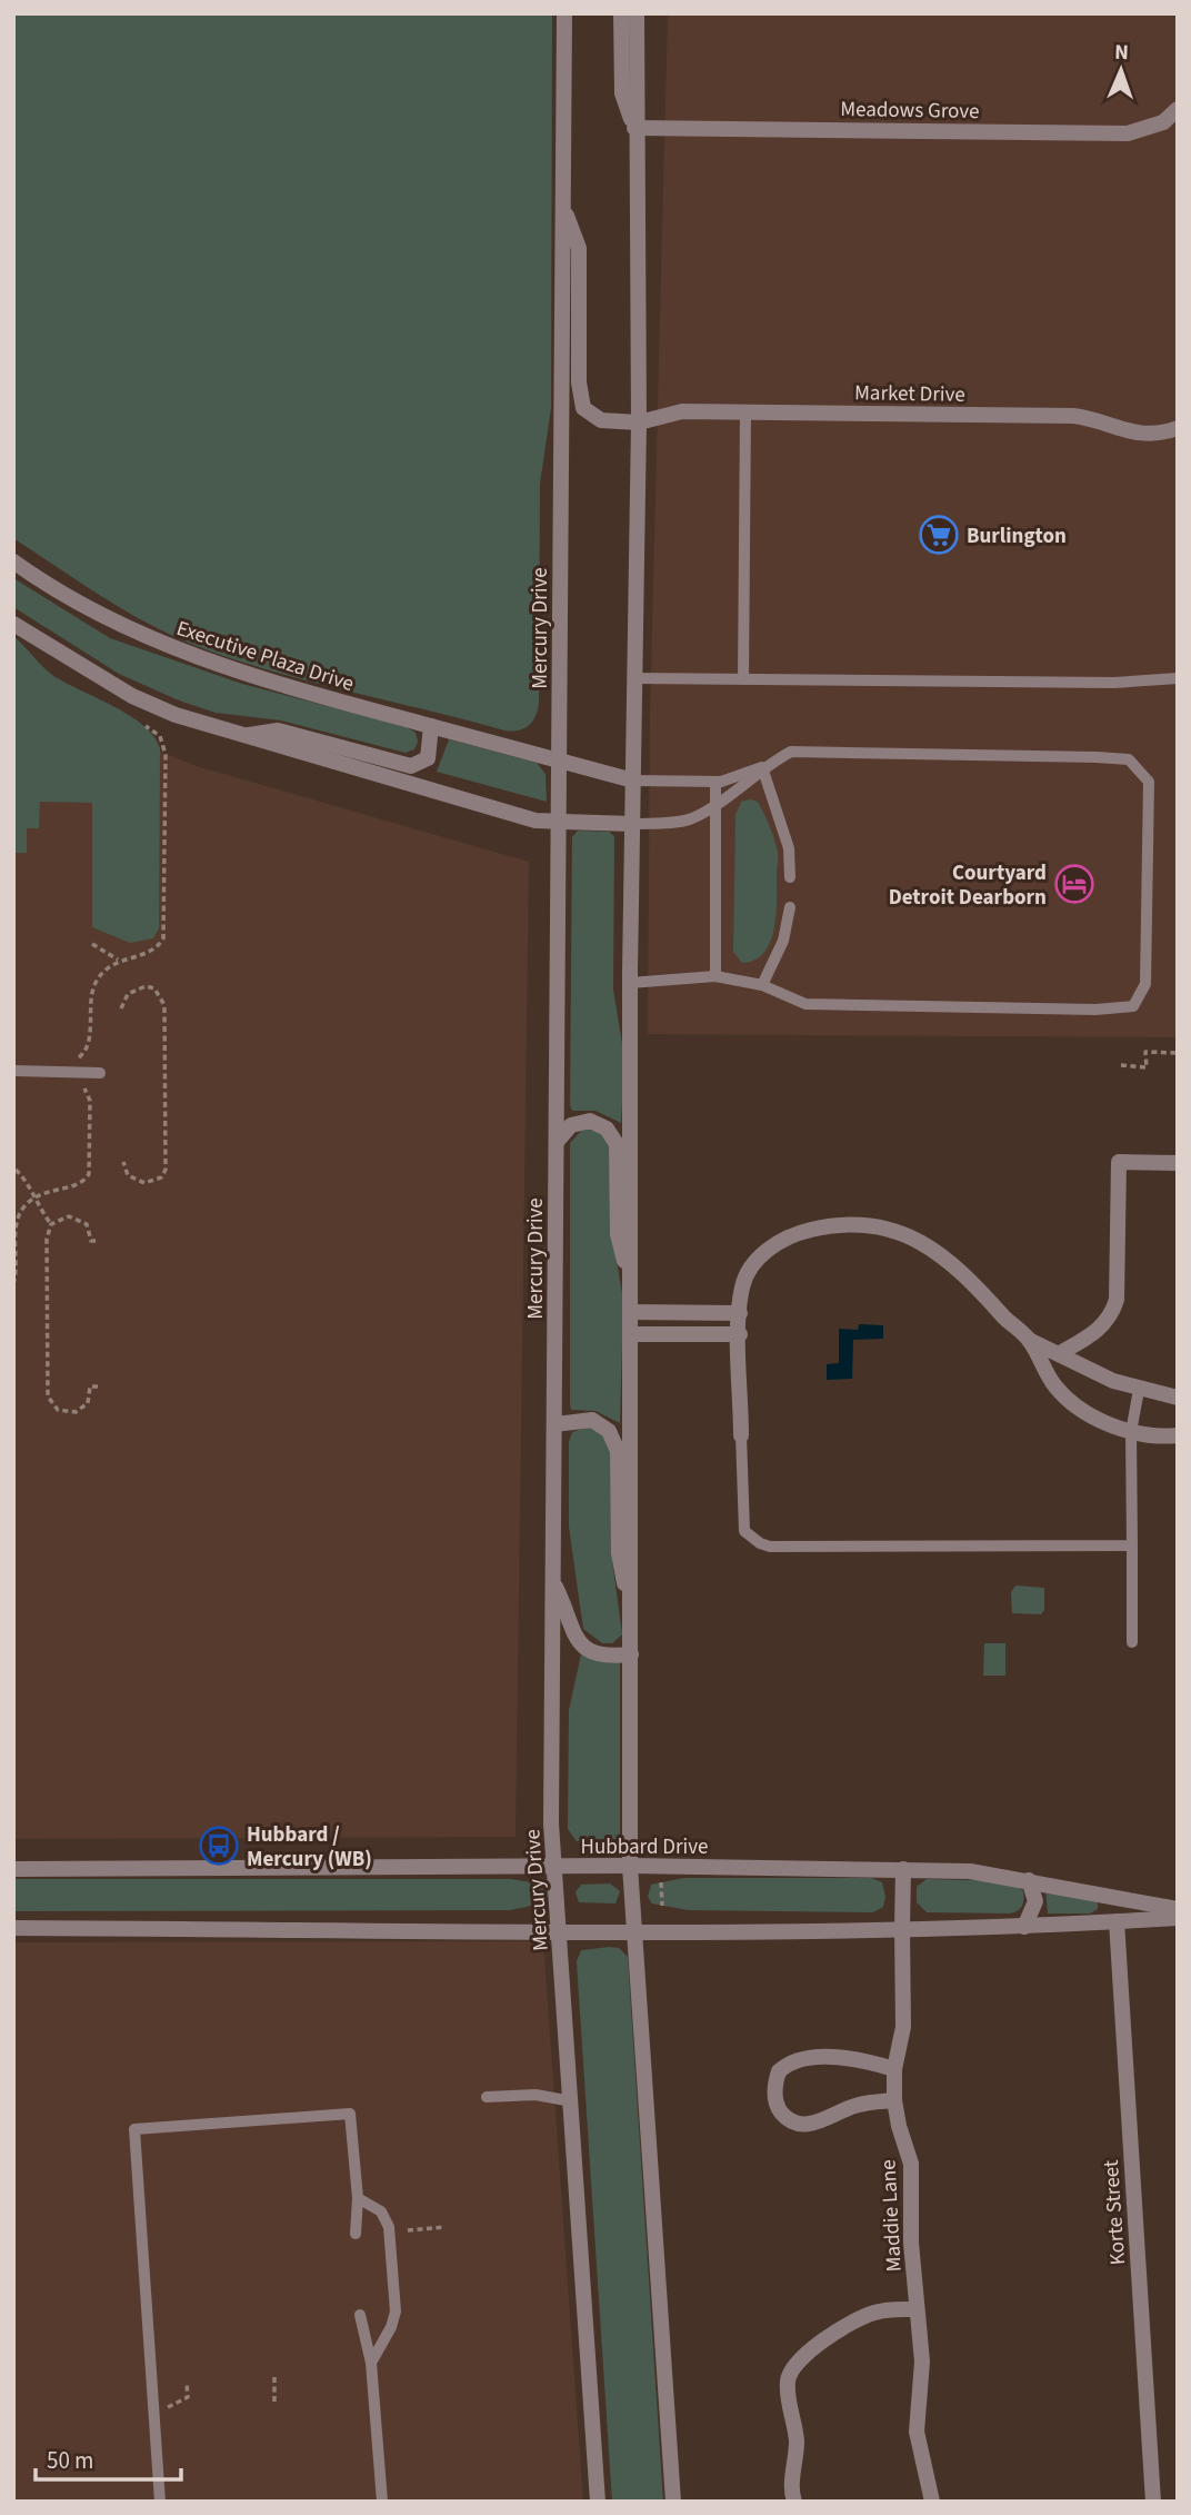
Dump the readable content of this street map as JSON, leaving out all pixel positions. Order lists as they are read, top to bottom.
{
  "streets": {
    "street": [
      "Meadows Grove",
      "Market Drive",
      "Mercury Drive",
      "Executive Plaza Drive",
      "Hubbard Drive",
      "Korte Street",
      "Maddie Lane"
    ]
  },
  "crossings": [
    ["Market Drive", "Mercury Drive"],
    ["Mercury Drive", "Executive Plaza Drive"],
    ["Mercury Drive", "Hubbard Drive"],
    ["Hubbard Drive", "Maddie Lane"]
  ],
  "places": {
    "supermarket": ["Burlington"],
    "hotel": ["Courtyard Detroit Dearborn"],
    "bus stop": ["Hubbard / Mercury (WB)"]
  },
  "scale_bar": "50 m",
  "north": "top"
}
